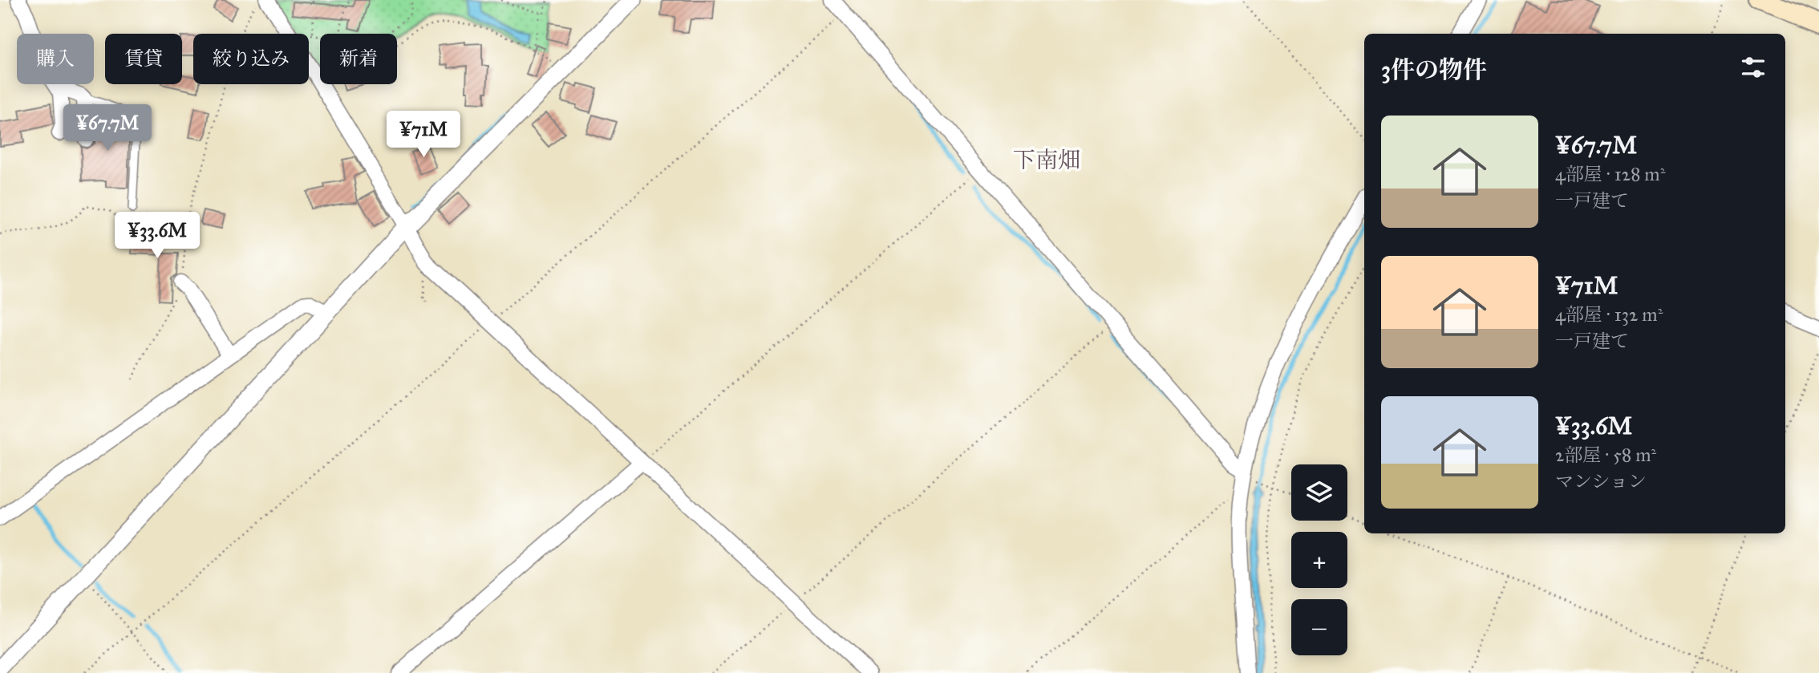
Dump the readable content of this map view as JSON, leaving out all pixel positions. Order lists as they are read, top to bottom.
{
  "districts": ["下南畑"],
  "page": {
    "chip": [
      "購入",
      "賃貸",
      "絞り込み",
      "新着"
    ],
    "heading": "3件の物件",
    "list": [
      {
        "name": "¥67.7M",
        "note": "4部屋 · 128 m² · 一戸建て"
      },
      {
        "name": "¥71M",
        "note": "4部屋 · 132 m² · 一戸建て"
      },
      {
        "name": "¥33.6M",
        "note": "2部屋 · 58 m² · マンション"
      }
    ],
    "price": ["¥67.7M", "¥71M", "¥33.6M"],
    "map_buttons": ["+", "−"]
  }
}
